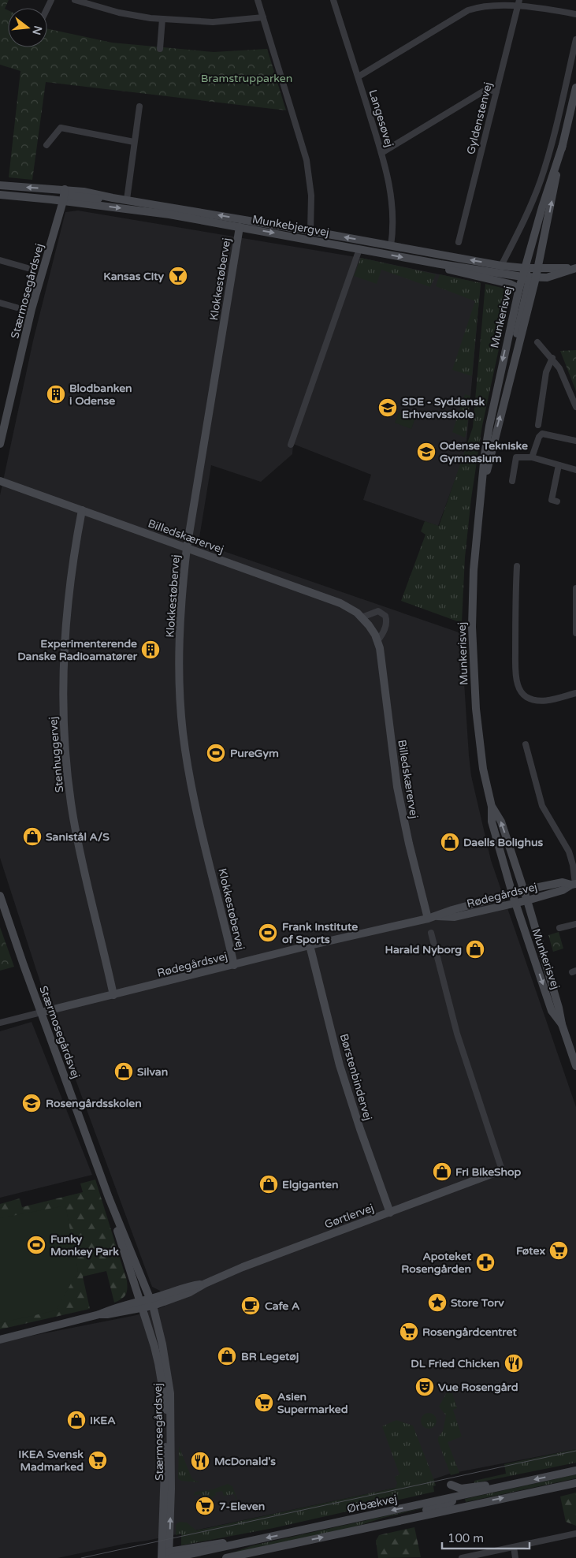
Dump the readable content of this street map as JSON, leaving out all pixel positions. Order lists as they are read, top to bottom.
{
  "streets": {
    "street": [
      "Langesøvej",
      "Gyldenstenvej",
      "Munkebjergvej",
      "Klokkestøbervej",
      "Stærmosegårdsvej",
      "Munkerisvej",
      "Billedskærervej",
      "Stenhuggervej",
      "Rødegårdsvej",
      "Børstenbindervej",
      "Gørtlervej",
      "Ørbækvej"
    ]
  },
  "crossings": [
    ["Langesøvej", "Munkebjergvej"],
    ["Munkebjergvej", "Klokkestøbervej"],
    ["Munkebjergvej", "Stærmosegårdsvej"],
    ["Munkebjergvej", "Munkerisvej"],
    ["Klokkestøbervej", "Billedskærervej"],
    ["Klokkestøbervej", "Rødegårdsvej"],
    ["Stærmosegårdsvej", "Rødegårdsvej"],
    ["Stærmosegårdsvej", "Gørtlervej"],
    ["Munkerisvej", "Rødegårdsvej"],
    ["Billedskærervej", "Stenhuggervej"],
    ["Billedskærervej", "Rødegårdsvej"],
    ["Stenhuggervej", "Rødegårdsvej"],
    ["Rødegårdsvej", "Børstenbindervej"],
    ["Børstenbindervej", "Gørtlervej"]
  ],
  "parks": ["Bramstrupparken"],
  "places": {
    "bar": ["Kansas City"],
    "building": ["Blodbanken i Odense", "Experimenterende Danske Radioamatører"],
    "school or university": ["SDE - Syddansk Erhvervsskole", "Odense Tekniske Gymnasium", "Rosengårdsskolen"],
    "sports": ["PureGym", "Frank Institute of Sports", "Funky Monkey Park"],
    "shop": [
      "Sanistål A/S",
      "Daells Bolighus",
      "Harald Nyborg",
      "Silvan",
      "Fri BikeShop",
      "Elgiganten",
      "BR Legetøj",
      "IKEA"
    ],
    "supermarket": [
      "Føtex",
      "Rosengårdcentret",
      "Asien Supermarked",
      "IKEA Svensk Madmarked",
      "7-Eleven"
    ],
    "pharmacy": ["Apoteket Rosengården"],
    "place": ["Store Torv"],
    "cafe": ["Cafe A"],
    "restaurant": ["DL Fried Chicken", "McDonald's"],
    "theatre": ["Vue Rosengård"]
  },
  "scale_bar": "100 m",
  "north": "right"
}
